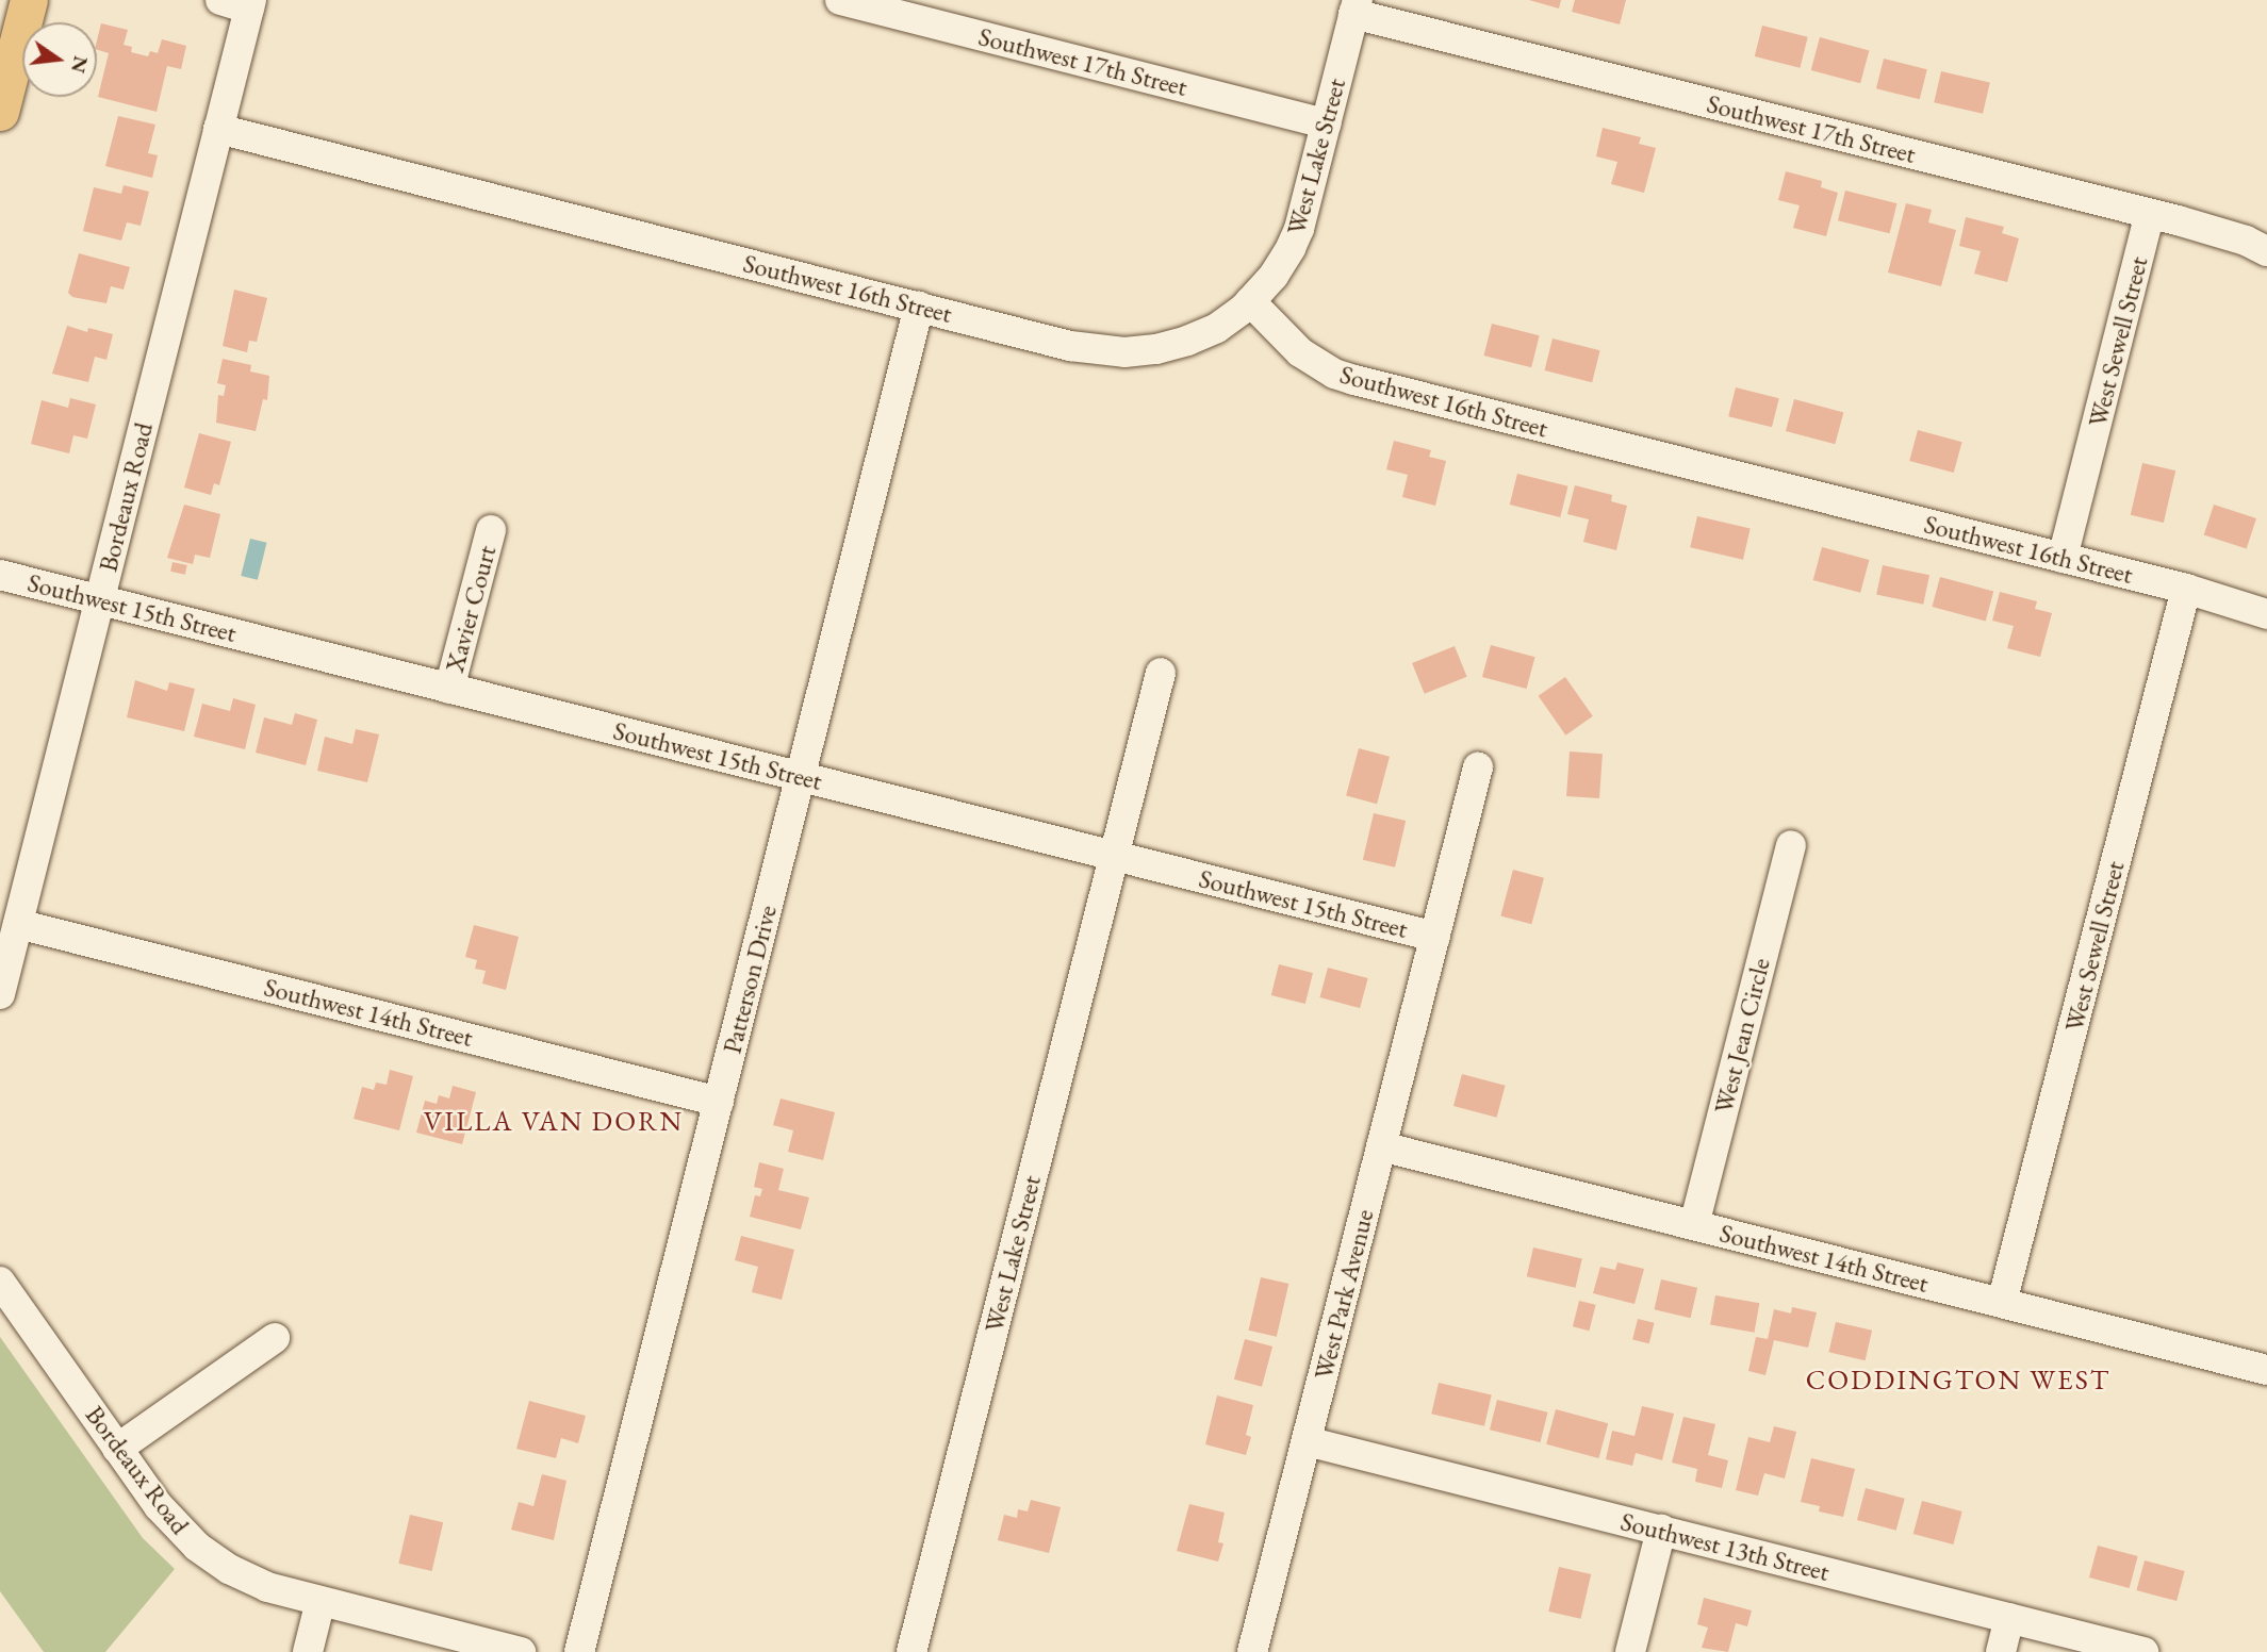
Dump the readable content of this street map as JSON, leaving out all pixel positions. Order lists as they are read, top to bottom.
{
  "streets": {
    "street": [
      "Southwest 17th Street",
      "West Lake Street",
      "Southwest 16th Street",
      "West Sewell Street",
      "Bordeaux Road",
      "Southwest 15th Street",
      "Xavier Court",
      "Patterson Drive",
      "Southwest 14th Street",
      "West Jean Circle",
      "West Park Avenue",
      "Southwest 13th Street"
    ]
  },
  "crossings": [
    ["Southwest 17th Street", "West Lake Street"],
    ["Southwest 17th Street", "West Sewell Street"],
    ["West Lake Street", "Southwest 16th Street"],
    ["West Lake Street", "Southwest 15th Street"],
    ["Southwest 16th Street", "West Sewell Street"],
    ["Southwest 16th Street", "Bordeaux Road"],
    ["Southwest 16th Street", "Patterson Drive"],
    ["West Sewell Street", "Southwest 14th Street"],
    ["Bordeaux Road", "Southwest 15th Street"],
    ["Bordeaux Road", "Southwest 14th Street"],
    ["Southwest 15th Street", "Xavier Court"],
    ["Southwest 15th Street", "Patterson Drive"],
    ["Southwest 15th Street", "West Park Avenue"],
    ["Patterson Drive", "Southwest 14th Street"],
    ["Southwest 14th Street", "West Jean Circle"],
    ["Southwest 14th Street", "West Park Avenue"],
    ["West Park Avenue", "Southwest 13th Street"]
  ],
  "districts": ["VILLA VAN DORN", "CODDINGTON WEST"],
  "north": "right"
}
